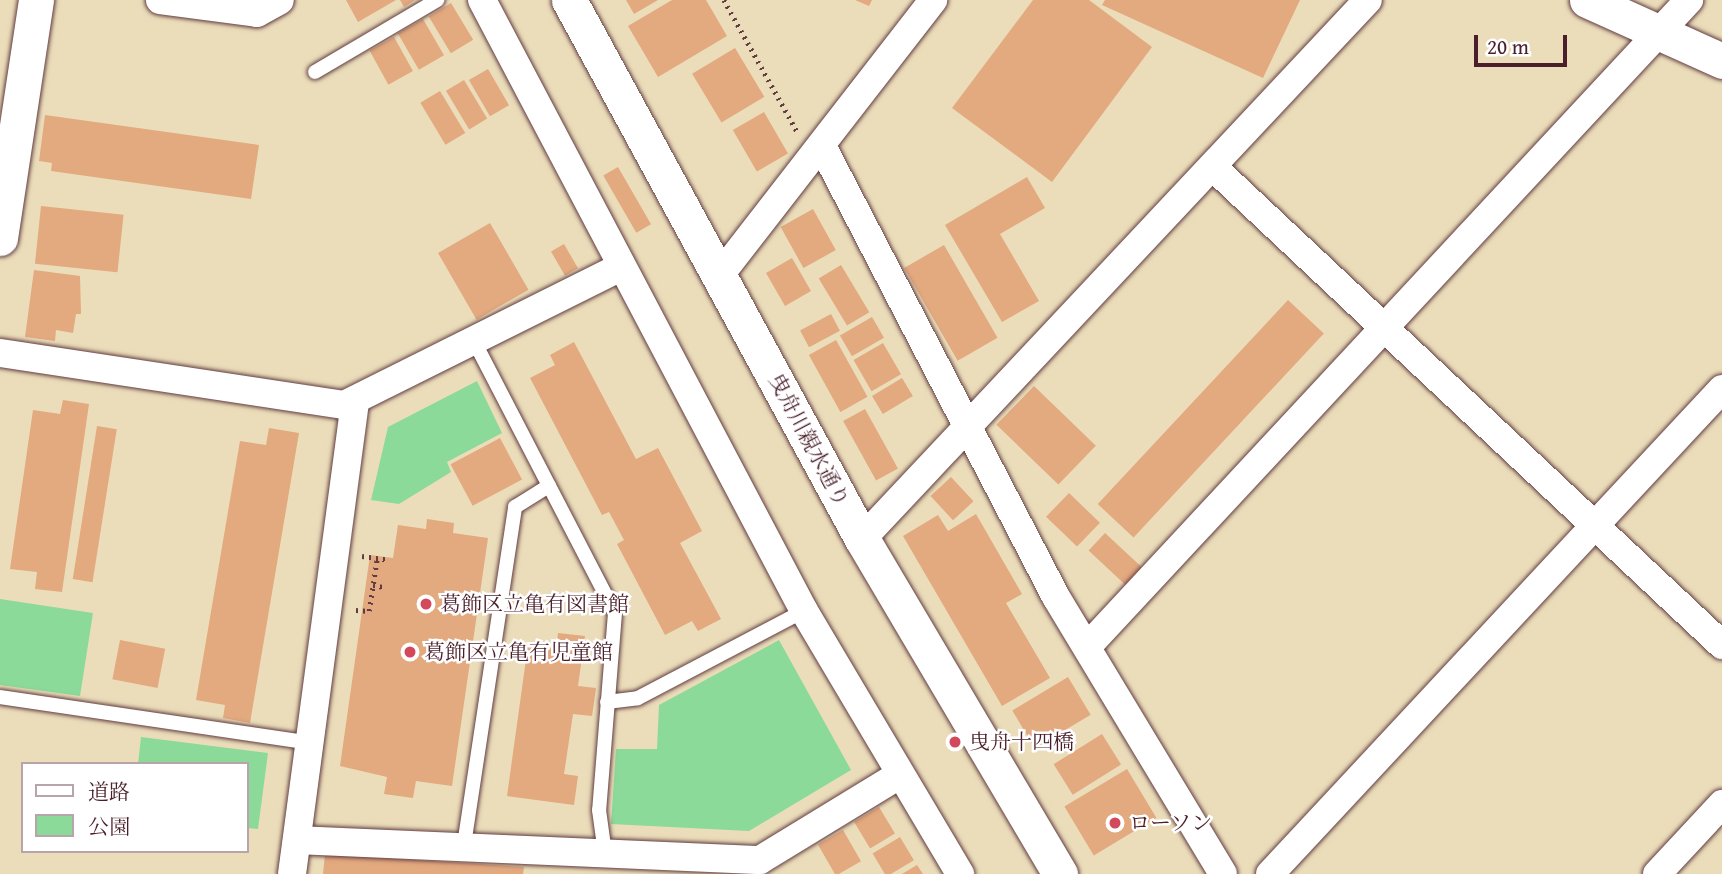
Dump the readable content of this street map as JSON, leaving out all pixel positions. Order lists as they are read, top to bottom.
{
  "streets": {
    "street": ["曳舟川親水通り"]
  },
  "places": [
    "葛飾区立亀有図書館",
    "葛飾区立亀有児童館",
    "曳舟十四橋",
    "ローソン"
  ],
  "legend": ["道路", "公園"],
  "scale_bar": "20 m"
}
